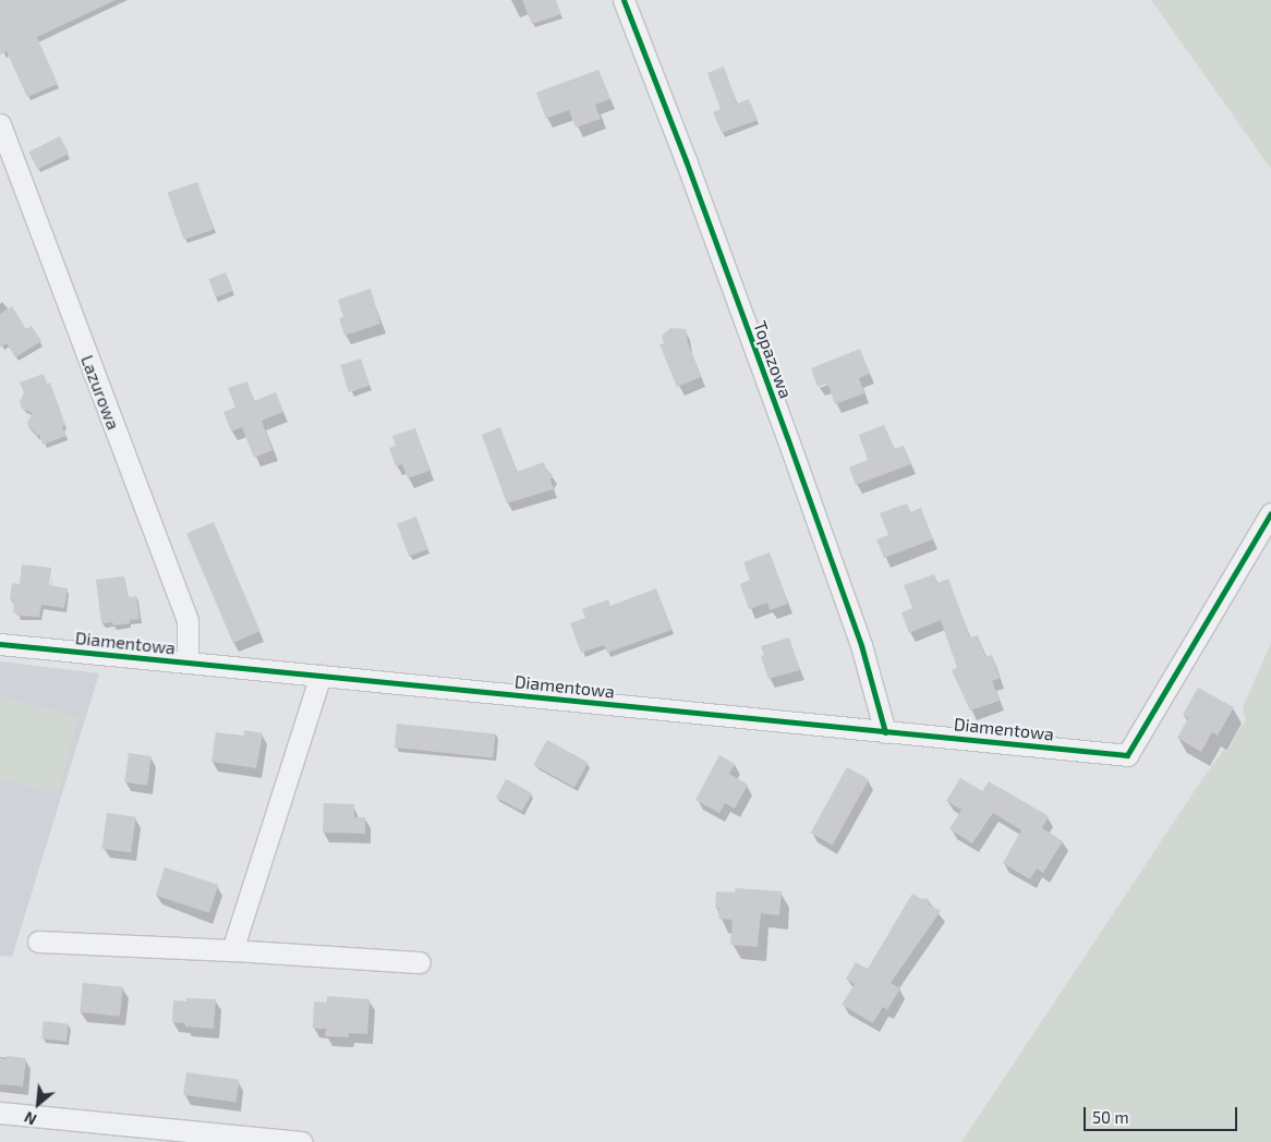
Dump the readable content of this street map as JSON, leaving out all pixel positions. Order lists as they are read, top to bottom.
{
  "streets": {
    "street": ["Topazowa", "Lazurowa", "Diamentowa"]
  },
  "crossings": [
    ["Topazowa", "Diamentowa"],
    ["Lazurowa", "Diamentowa"]
  ],
  "scale_bar": "50 m",
  "north": "bottom left"
}
